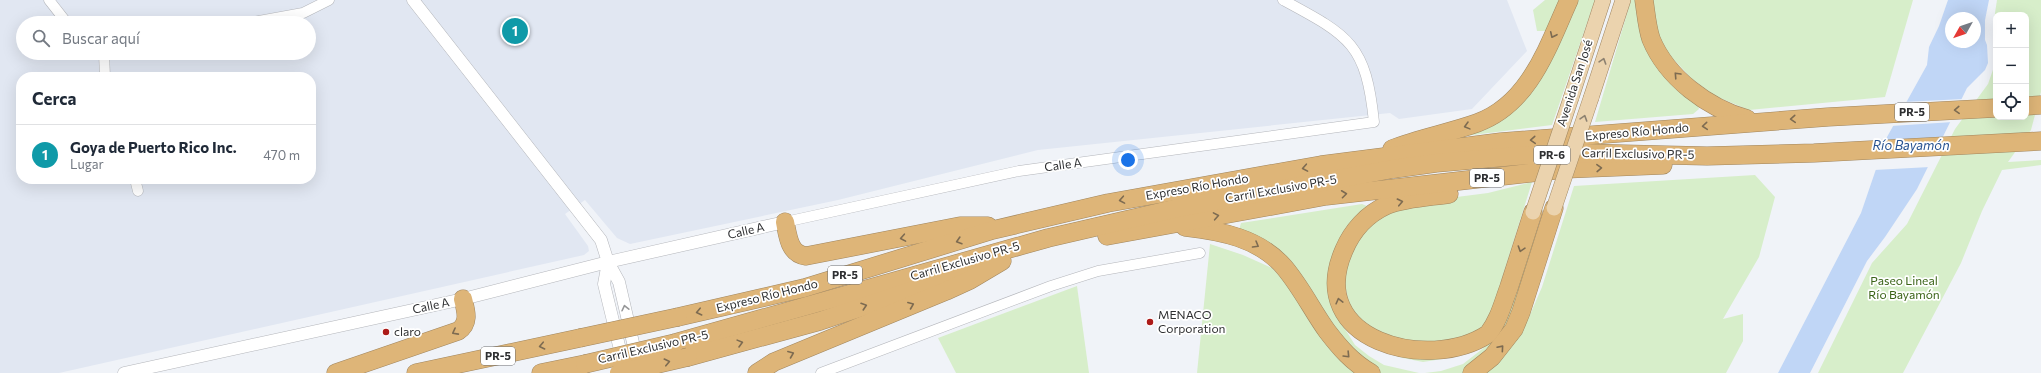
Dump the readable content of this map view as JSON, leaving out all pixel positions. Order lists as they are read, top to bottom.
{
  "streets": {
    "highway": ["PR-5", "Expreso Río Hondo", "Carril Exclusivo PR-5"],
    "main road": ["Avenida San José", "PR-6"],
    "street": ["Calle A"]
  },
  "crossings": [
    ["PR-5", "Carril Exclusivo PR-5"]
  ],
  "water": ["Río Bayamón"],
  "parks": ["Paseo Lineal Río Bayamón"],
  "places": ["MENACO Corporation", "claro"],
  "north": "bottom left",
  "page": {
    "map_buttons": ["+", "−"],
    "pins": "1",
    "search": "Buscar aquí",
    "heading": "Cerca",
    "list": [
      {
        "mark": "1",
        "name": "Goya de Puerto Rico Inc.",
        "note": "Lugar",
        "value": "470 m"
      }
    ]
  }
}
